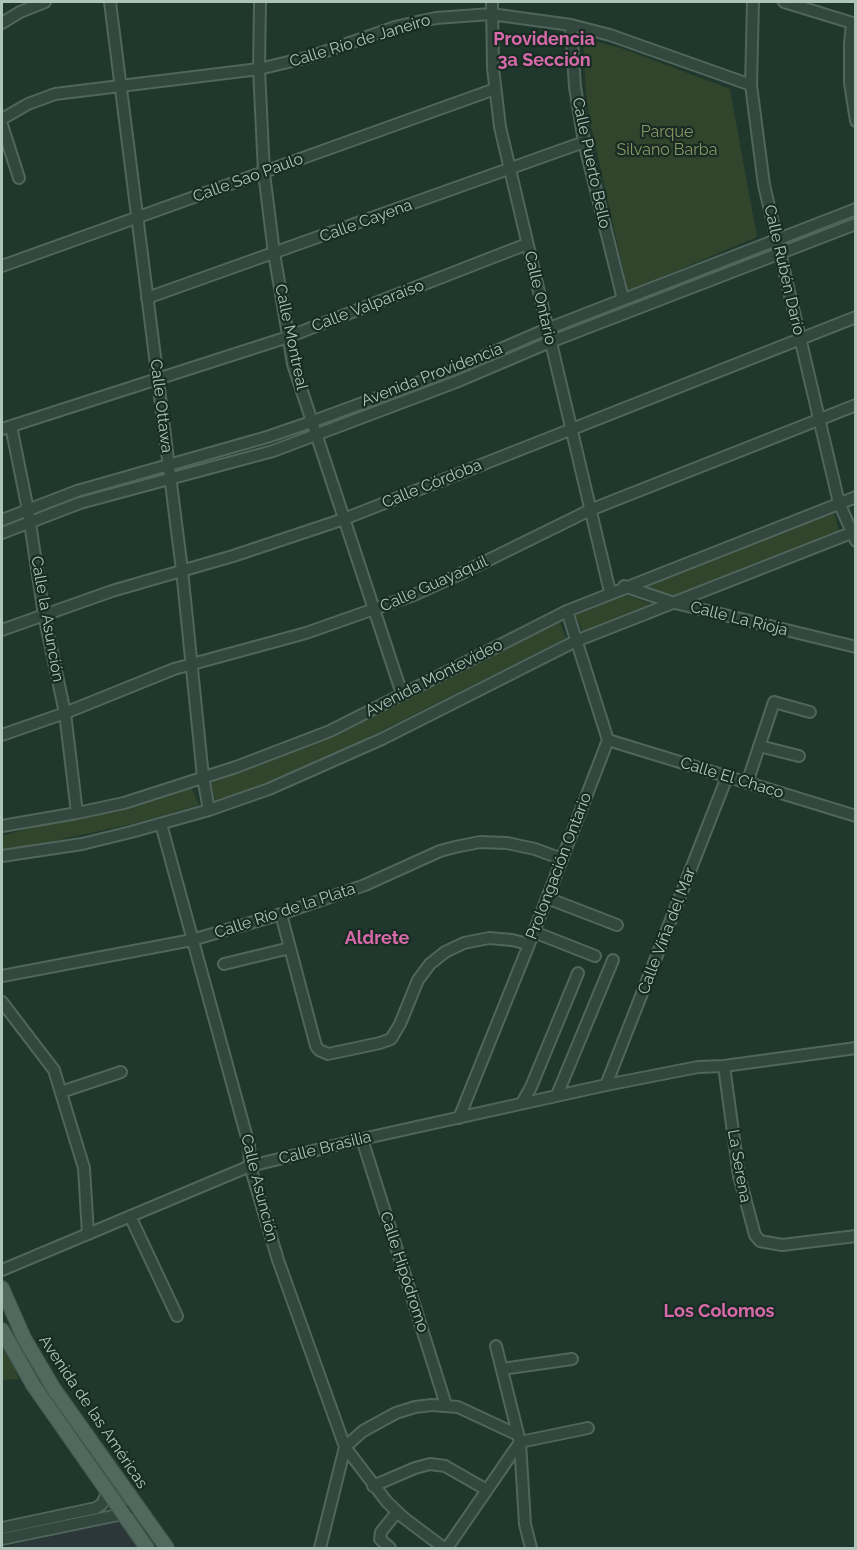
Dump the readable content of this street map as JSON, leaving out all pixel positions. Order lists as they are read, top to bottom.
{
  "streets": {
    "main road": ["Avenida de las Américas"],
    "street": [
      "Calle Río de Janeiro",
      "Calle Puerto Bello",
      "Calle Sao Paulo",
      "Calle Cayena",
      "Calle Rubén Darío",
      "Calle Ontario",
      "Calle Valparaíso",
      "Calle Montreal",
      "Avenida Providencia",
      "Calle Ottawa",
      "Calle Córdoba",
      "Calle Guayaquil",
      "Calle la Asunción",
      "Calle La Rioja",
      "Avenida Montevideo",
      "Calle El Chaco",
      "Prolongación Ontario",
      "Calle Río de la Plata",
      "Calle Viña del Mar",
      "Calle Brasilia",
      "La Serena",
      "Calle Asunción",
      "Calle Hipódromo"
    ]
  },
  "crossings": [
    ["Calle Río de Janeiro", "Calle Puerto Bello"],
    ["Calle Río de Janeiro", "Calle Rubén Darío"],
    ["Calle Río de Janeiro", "Calle Ontario"],
    ["Calle Río de Janeiro", "Calle Montreal"],
    ["Calle Río de Janeiro", "Calle Ottawa"],
    ["Calle Puerto Bello", "Calle Cayena"],
    ["Calle Puerto Bello", "Avenida Providencia"],
    ["Calle Sao Paulo", "Calle Ontario"],
    ["Calle Sao Paulo", "Calle Montreal"],
    ["Calle Sao Paulo", "Calle Ottawa"],
    ["Calle Cayena", "Calle Ontario"],
    ["Calle Cayena", "Calle Montreal"],
    ["Calle Cayena", "Calle Ottawa"],
    ["Calle Rubén Darío", "Avenida Providencia"],
    ["Calle Rubén Darío", "Calle Córdoba"],
    ["Calle Rubén Darío", "Calle Guayaquil"],
    ["Calle Rubén Darío", "Avenida Montevideo"],
    ["Calle Ontario", "Calle Valparaíso"],
    ["Calle Ontario", "Avenida Providencia"],
    ["Calle Ontario", "Calle Córdoba"],
    ["Calle Ontario", "Calle Guayaquil"],
    ["Calle Ontario", "Avenida Montevideo"],
    ["Calle Valparaíso", "Calle Montreal"],
    ["Calle Valparaíso", "Calle Ottawa"],
    ["Calle Valparaíso", "Calle la Asunción"],
    ["Calle Montreal", "Avenida Providencia"],
    ["Calle Montreal", "Calle Córdoba"],
    ["Calle Montreal", "Calle Guayaquil"],
    ["Calle Montreal", "Avenida Montevideo"],
    ["Avenida Providencia", "Calle Ottawa"],
    ["Avenida Providencia", "Calle la Asunción"],
    ["Calle Ottawa", "Calle Córdoba"],
    ["Calle Ottawa", "Calle Guayaquil"],
    ["Calle Ottawa", "Avenida Montevideo"],
    ["Calle Córdoba", "Calle la Asunción"],
    ["Calle Guayaquil", "Calle la Asunción"],
    ["Calle la Asunción", "Avenida Montevideo"],
    ["Calle La Rioja", "Avenida Montevideo"],
    ["Avenida Montevideo", "Calle Asunción"],
    ["Calle El Chaco", "Prolongación Ontario"],
    ["Calle El Chaco", "Calle Viña del Mar"],
    ["Prolongación Ontario", "Calle Río de la Plata"],
    ["Prolongación Ontario", "Calle Brasilia"],
    ["Calle Río de la Plata", "Calle Asunción"],
    ["Calle Viña del Mar", "Calle Brasilia"],
    ["Calle Brasilia", "La Serena"],
    ["Calle Brasilia", "Calle Asunción"],
    ["Calle Brasilia", "Calle Hipódromo"]
  ],
  "districts": ["Providencia 3a Sección", "Aldrete", "Los Colomos"],
  "parks": ["Parque Silvano Barba"]
}
